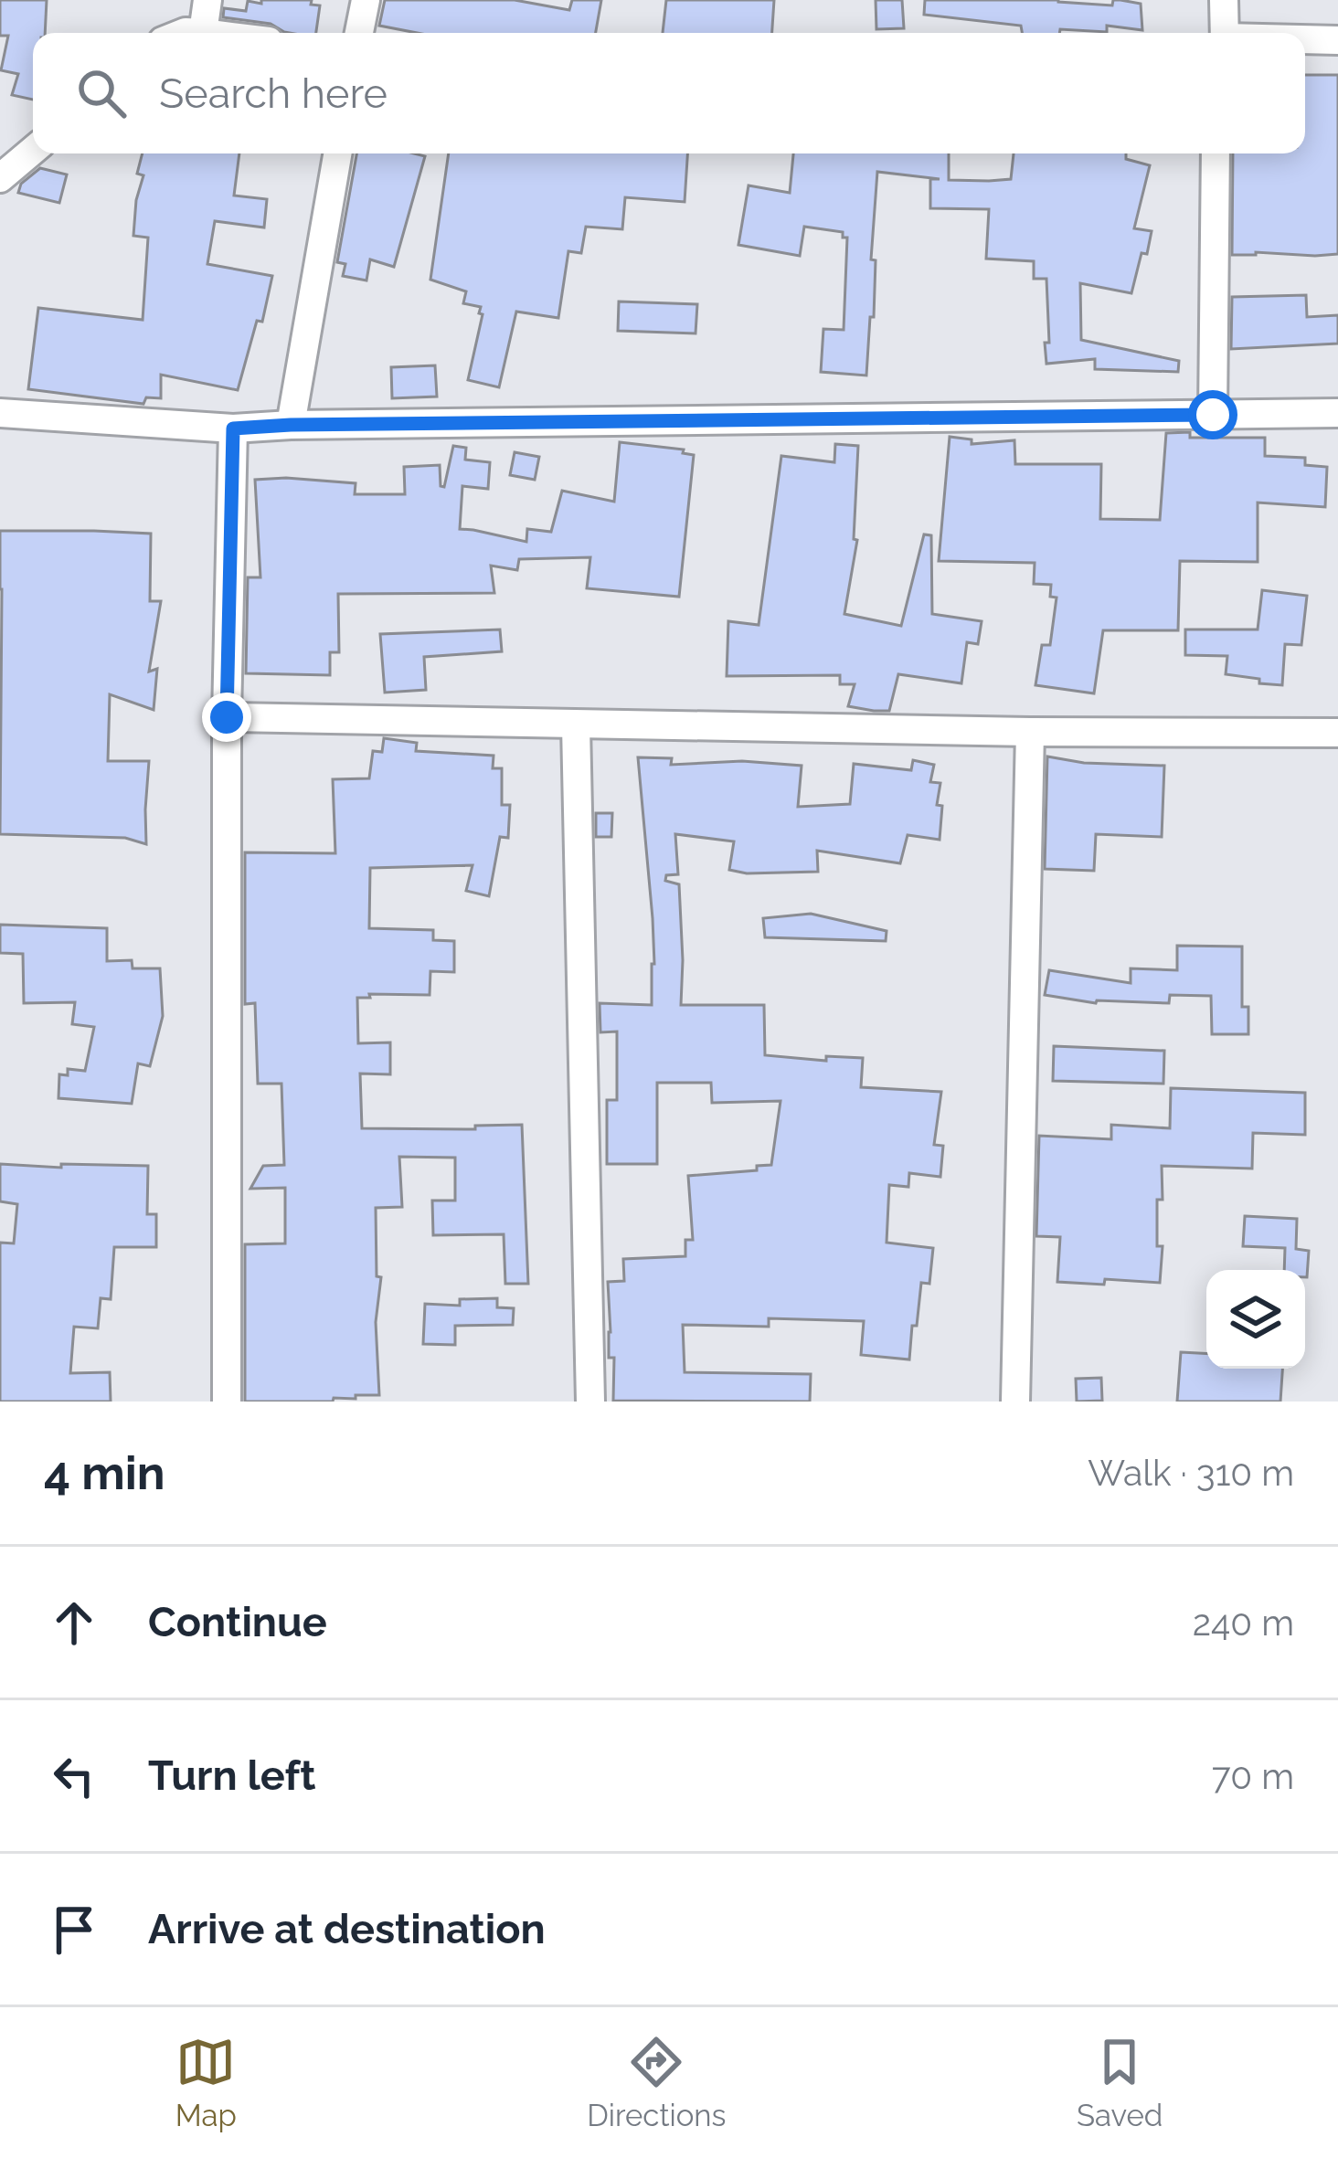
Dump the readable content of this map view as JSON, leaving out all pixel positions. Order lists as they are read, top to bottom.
{
  "page": {
    "search": "Search here",
    "heading": ["4 min", "Walk · 310 m"],
    "list": [
      ["Continue", "240 m"],
      ["Turn left", "70 m"],
      "Arrive at destination"
    ],
    "nav": ["Map", "Directions", "Saved"]
  }
}
